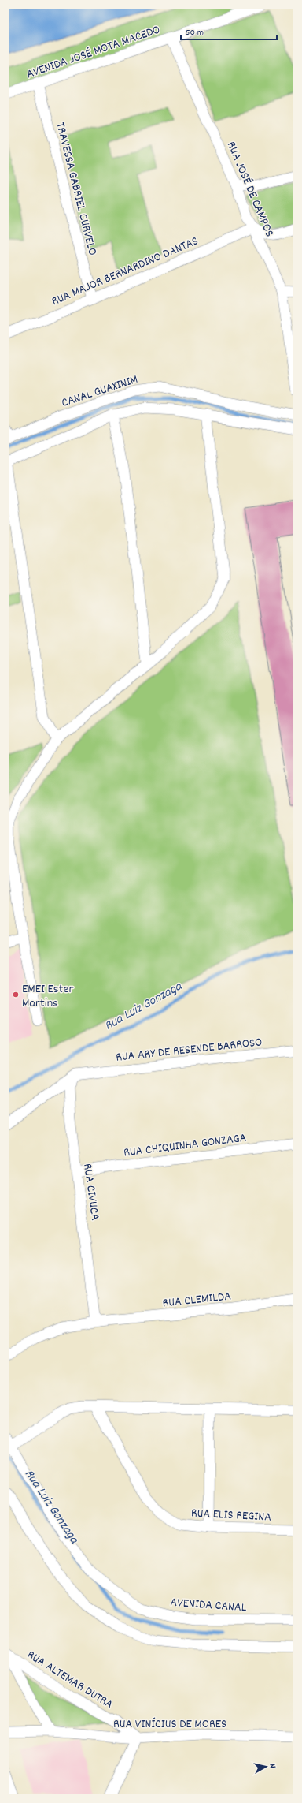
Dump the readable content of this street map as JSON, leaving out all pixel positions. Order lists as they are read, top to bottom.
{
  "streets": {
    "street": [
      "AVENIDA JOSÉ MOTA MACEDO",
      "TRAVESSA GABRIEL CURVELO",
      "RUA JOSÉ DE CAMPOS",
      "RUA MAJOR BERNARDINO DANTAS",
      "CANAL GUAXINIM",
      "RUA ARY DE RESENDE BARROSO",
      "RUA CHIQUINHA GONZAGA",
      "RUA CIVUCA",
      "RUA CLEMILDA",
      "RUA ELIS REGINA",
      "AVENIDA CANAL",
      "RUA ALTEMAR DUTRA",
      "RUA VINÍCIUS DE MORES"
    ]
  },
  "crossings": [
    ["AVENIDA JOSÉ MOTA MACEDO", "TRAVESSA GABRIEL CURVELO"],
    ["AVENIDA JOSÉ MOTA MACEDO", "RUA JOSÉ DE CAMPOS"],
    ["TRAVESSA GABRIEL CURVELO", "RUA MAJOR BERNARDINO DANTAS"],
    ["RUA JOSÉ DE CAMPOS", "RUA MAJOR BERNARDINO DANTAS"],
    ["RUA ARY DE RESENDE BARROSO", "RUA CIVUCA"],
    ["RUA CHIQUINHA GONZAGA", "RUA CIVUCA"],
    ["RUA CIVUCA", "RUA CLEMILDA"],
    ["RUA ALTEMAR DUTRA", "RUA VINÍCIUS DE MORES"]
  ],
  "water": ["Rua Luiz Gonzaga"],
  "places": ["EMEI Ester Martins"],
  "scale_bar": "50 m",
  "north": "right"
}
